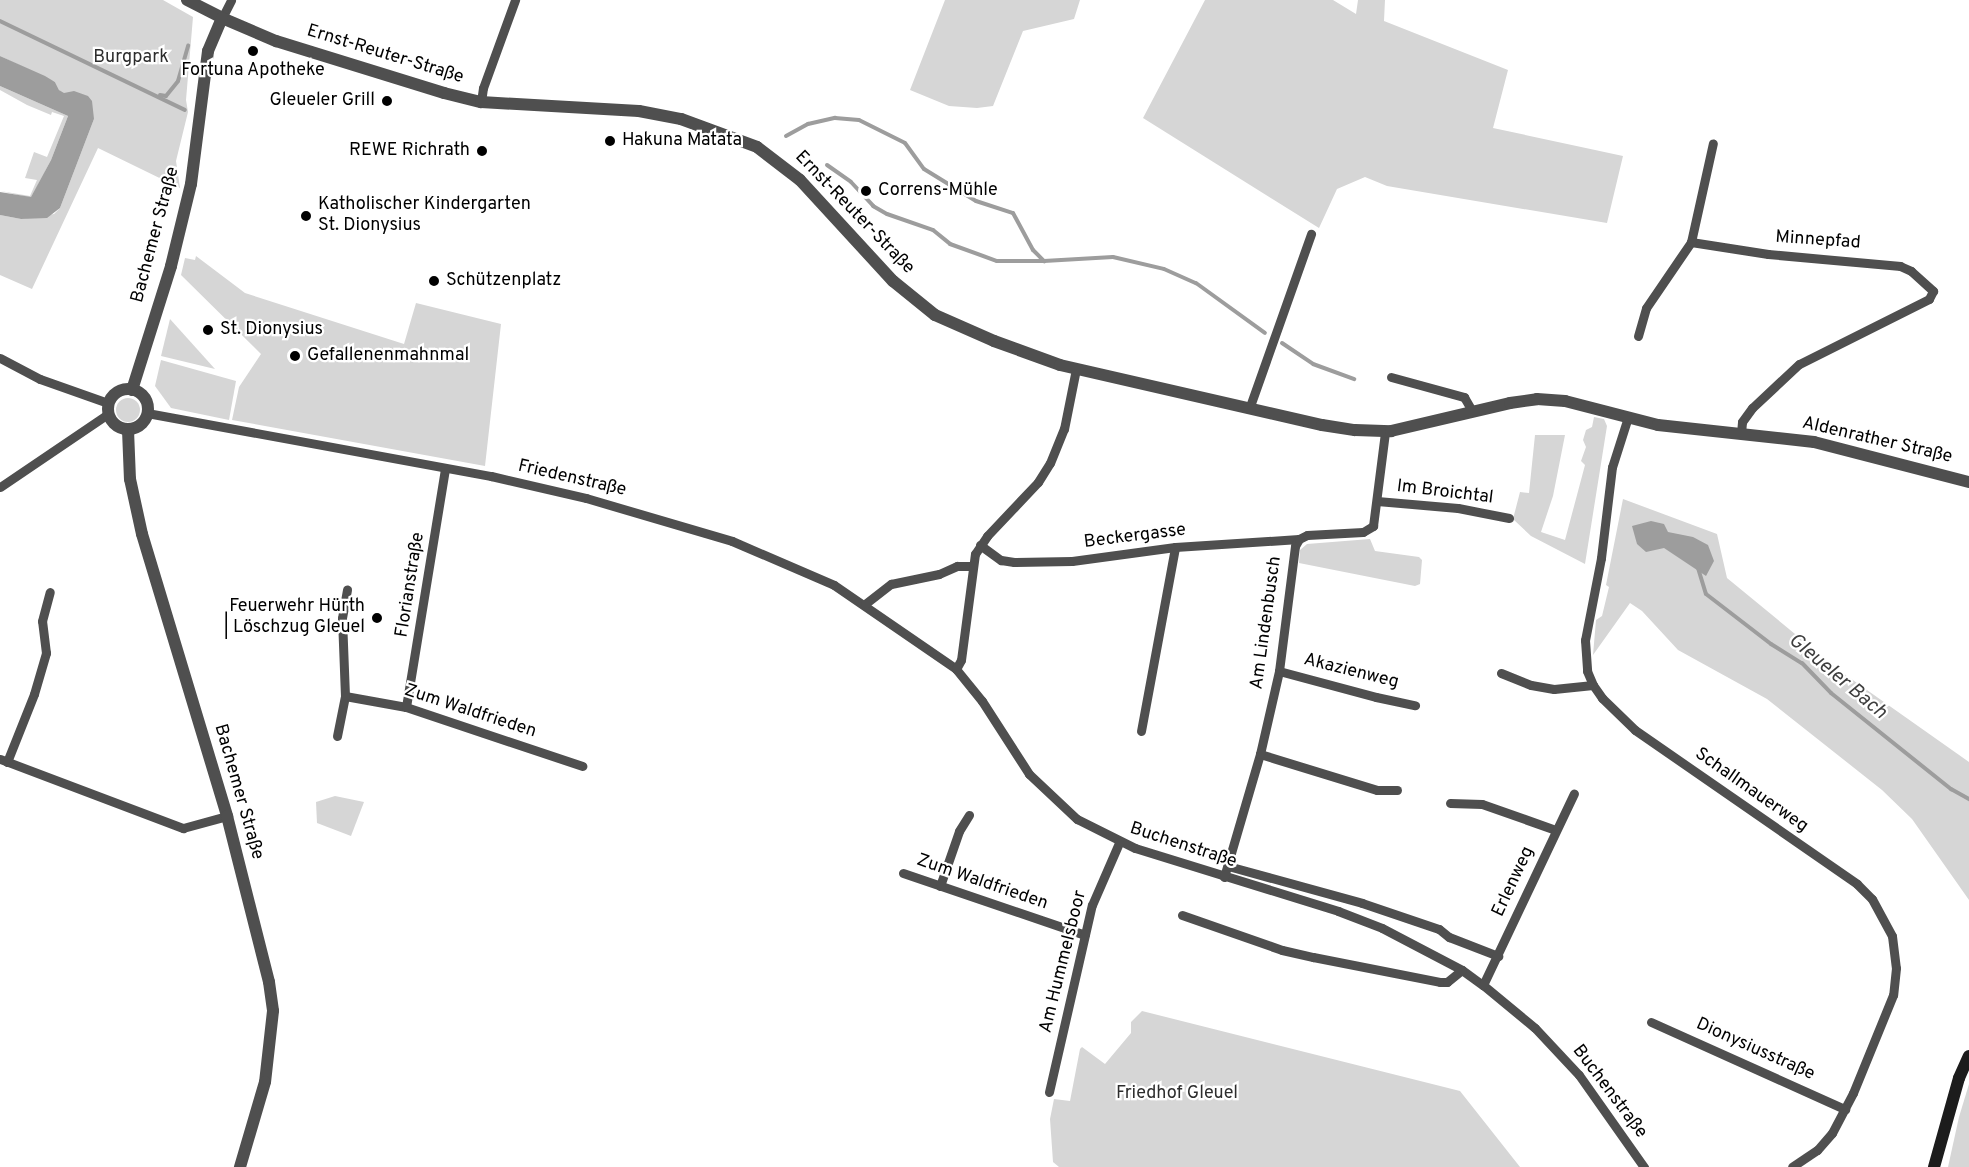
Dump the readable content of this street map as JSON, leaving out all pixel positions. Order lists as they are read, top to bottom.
{
  "streets": {
    "street": [
      "Ernst-Reuter-Straße",
      "Bachemer Straße",
      "Minnepfad",
      "Aldenrather Straße",
      "Friedenstraße",
      "Im Broichtal",
      "Beckergasse",
      "Florianstraße",
      "Am Lindenbusch",
      "Akazienweg",
      "Zum Waldfrieden",
      "Schallmauerweg",
      "Buchenstraße",
      "Erlenweg",
      "Am Hummelsboor",
      "Dionysiusstraße"
    ]
  },
  "crossings": [
    ["Ernst-Reuter-Straße", "Bachemer Straße"],
    ["Ernst-Reuter-Straße", "Minnepfad"],
    ["Ernst-Reuter-Straße", "Aldenrather Straße"],
    ["Ernst-Reuter-Straße", "Am Lindenbusch"],
    ["Ernst-Reuter-Straße", "Schallmauerweg"],
    ["Bachemer Straße", "Friedenstraße"],
    ["Minnepfad", "Aldenrather Straße"],
    ["Friedenstraße", "Florianstraße"],
    ["Friedenstraße", "Buchenstraße"],
    ["Im Broichtal", "Am Lindenbusch"],
    ["Beckergasse", "Am Lindenbusch"],
    ["Florianstraße", "Zum Waldfrieden"],
    ["Am Lindenbusch", "Akazienweg"],
    ["Am Lindenbusch", "Buchenstraße"],
    ["Zum Waldfrieden", "Am Hummelsboor"],
    ["Schallmauerweg", "Dionysiusstraße"],
    ["Buchenstraße", "Erlenweg"],
    ["Buchenstraße", "Am Hummelsboor"]
  ],
  "water": ["Gleueler Bach"],
  "parks": ["Burgpark", "Friedhof Gleuel"],
  "places": [
    "Fortuna Apotheke",
    "Gleueler Grill",
    "Hakuna Matata",
    "REWE Richrath",
    "Correns-Mühle",
    "Katholischer Kindergarten St. Dionysius",
    "Schützenplatz",
    "St. Dionysius",
    "Gefallenenmahnmal",
    "Feuerwehr Hürth | Löschzug Gleuel"
  ]
}
